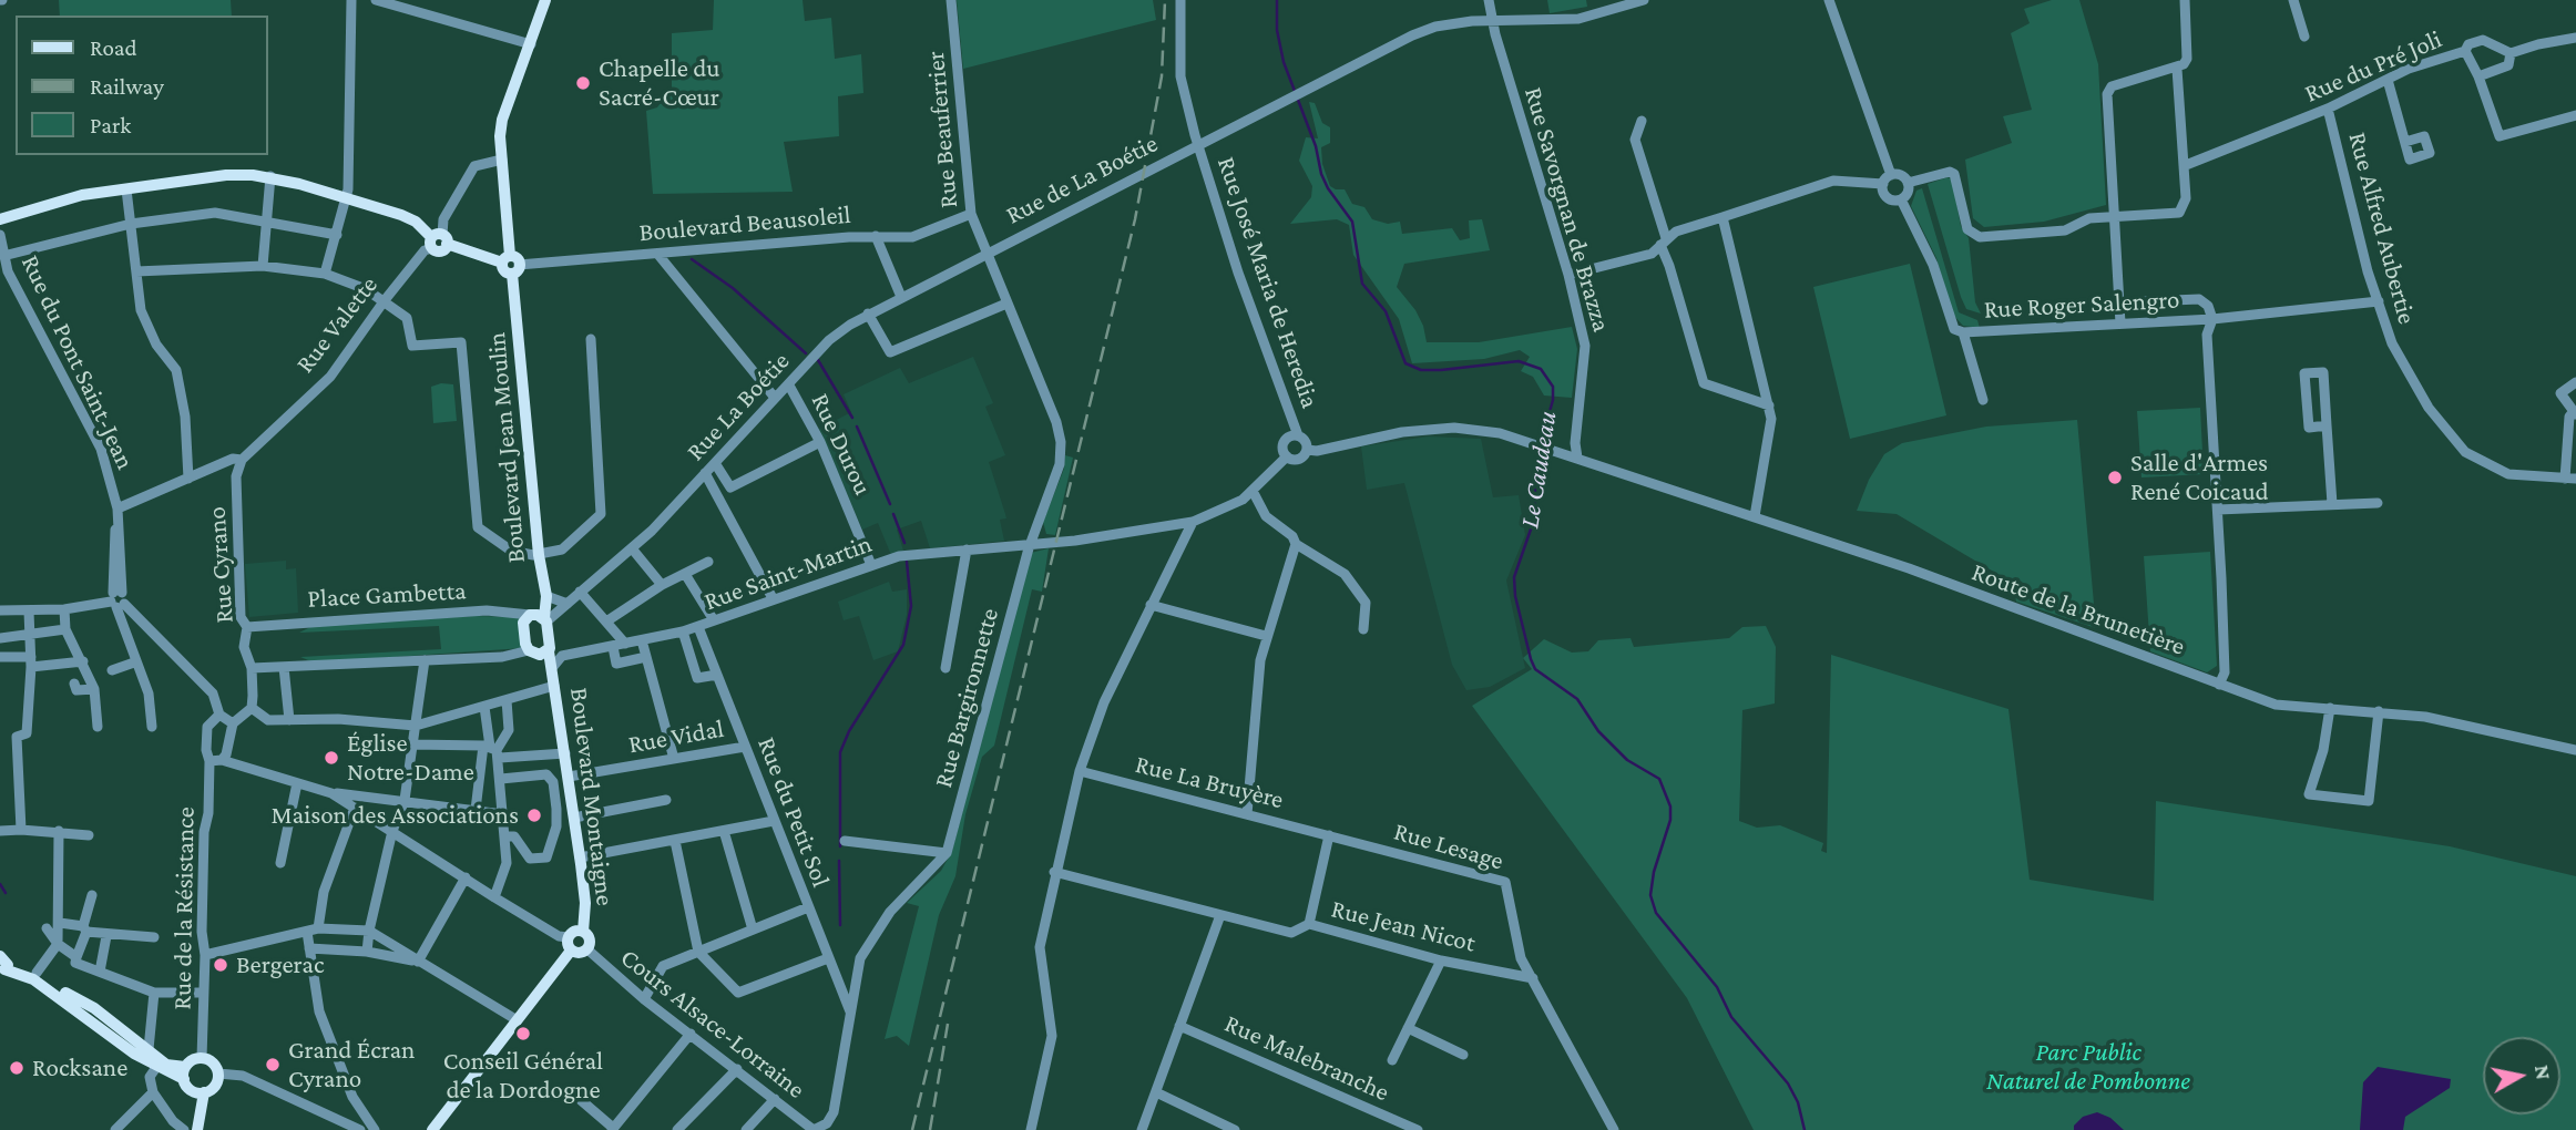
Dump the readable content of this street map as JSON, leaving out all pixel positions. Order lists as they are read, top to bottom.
{
  "streets": {
    "main road": ["Boulevard Beausoleil", "Boulevard Jean Moulin", "Boulevard Montaigne"],
    "street": [
      "Rue du Pré Joli",
      "Rue Beauferrier",
      "Rue de La Boétie",
      "Rue Savorgnan de Brazza",
      "Rue Alfred Aubertie",
      "Rue José Maria de Heredia",
      "Rue Roger Salengro",
      "Rue Valette",
      "Rue du Pont Saint-Jean",
      "Rue La Boétie",
      "Rue Durou",
      "Rue Cyrano",
      "Rue Saint-Martin",
      "Place Gambetta",
      "Route de la Brunetière",
      "Rue Bargironnette",
      "Rue Vidal",
      "Rue La Bruyère",
      "Rue du Petit Sol",
      "Rue Lesage",
      "Rue de la Résistance",
      "Rue Jean Nicot",
      "Cours Alsace-Lorraine",
      "Rue Malebranche"
    ]
  },
  "crossings": [
    ["Rue du Pré Joli", "Rue Alfred Aubertie"],
    ["Rue Beauferrier", "Rue de La Boétie"],
    ["Rue Beauferrier", "Boulevard Beausoleil"],
    ["Rue Beauferrier", "Rue La Boétie"],
    ["Rue Beauferrier", "Rue Bargironnette"],
    ["Rue de La Boétie", "Rue Savorgnan de Brazza"],
    ["Rue de La Boétie", "Rue José Maria de Heredia"],
    ["Rue de La Boétie", "Rue La Boétie"],
    ["Rue de La Boétie", "Rue Bargironnette"],
    ["Rue Savorgnan de Brazza", "Route de la Brunetière"],
    ["Boulevard Beausoleil", "Rue Valette"],
    ["Boulevard Beausoleil", "Boulevard Jean Moulin"],
    ["Rue Alfred Aubertie", "Rue Roger Salengro"],
    ["Rue José Maria de Heredia", "Rue Saint-Martin"],
    ["Rue José Maria de Heredia", "Route de la Brunetière"],
    ["Rue Valette", "Boulevard Jean Moulin"],
    ["Rue Valette", "Rue Cyrano"],
    ["Rue La Boétie", "Rue Durou"],
    ["Rue La Boétie", "Boulevard Jean Moulin"],
    ["Rue La Boétie", "Rue Bargironnette"],
    ["Rue Durou", "Rue Saint-Martin"],
    ["Boulevard Jean Moulin", "Boulevard Montaigne"],
    ["Rue Cyrano", "Place Gambetta"],
    ["Rue Saint-Martin", "Route de la Brunetière"],
    ["Rue Saint-Martin", "Rue Bargironnette"],
    ["Rue Saint-Martin", "Rue du Petit Sol"],
    ["Rue Bargironnette", "Rue du Petit Sol"],
    ["Rue Bargironnette", "Cours Alsace-Lorraine"],
    ["Rue Vidal", "Boulevard Montaigne"],
    ["Rue Vidal", "Rue du Petit Sol"],
    ["Rue La Bruyère", "Rue Lesage"],
    ["Boulevard Montaigne", "Cours Alsace-Lorraine"],
    ["Rue Lesage", "Rue Jean Nicot"]
  ],
  "water": ["Le Caudeau"],
  "parks": ["Parc Public Naturel de Pombonne"],
  "places": [
    "Chapelle du Sacré-Cœur",
    "Salle d'Armes René Coicaud",
    "Église Notre-Dame",
    "Maison des Associations",
    "Bergerac",
    "Conseil Général de la Dordogne",
    "Grand Écran Cyrano",
    "Rocksane"
  ],
  "legend": ["Road", "Railway", "Park"],
  "north": "right"
}
